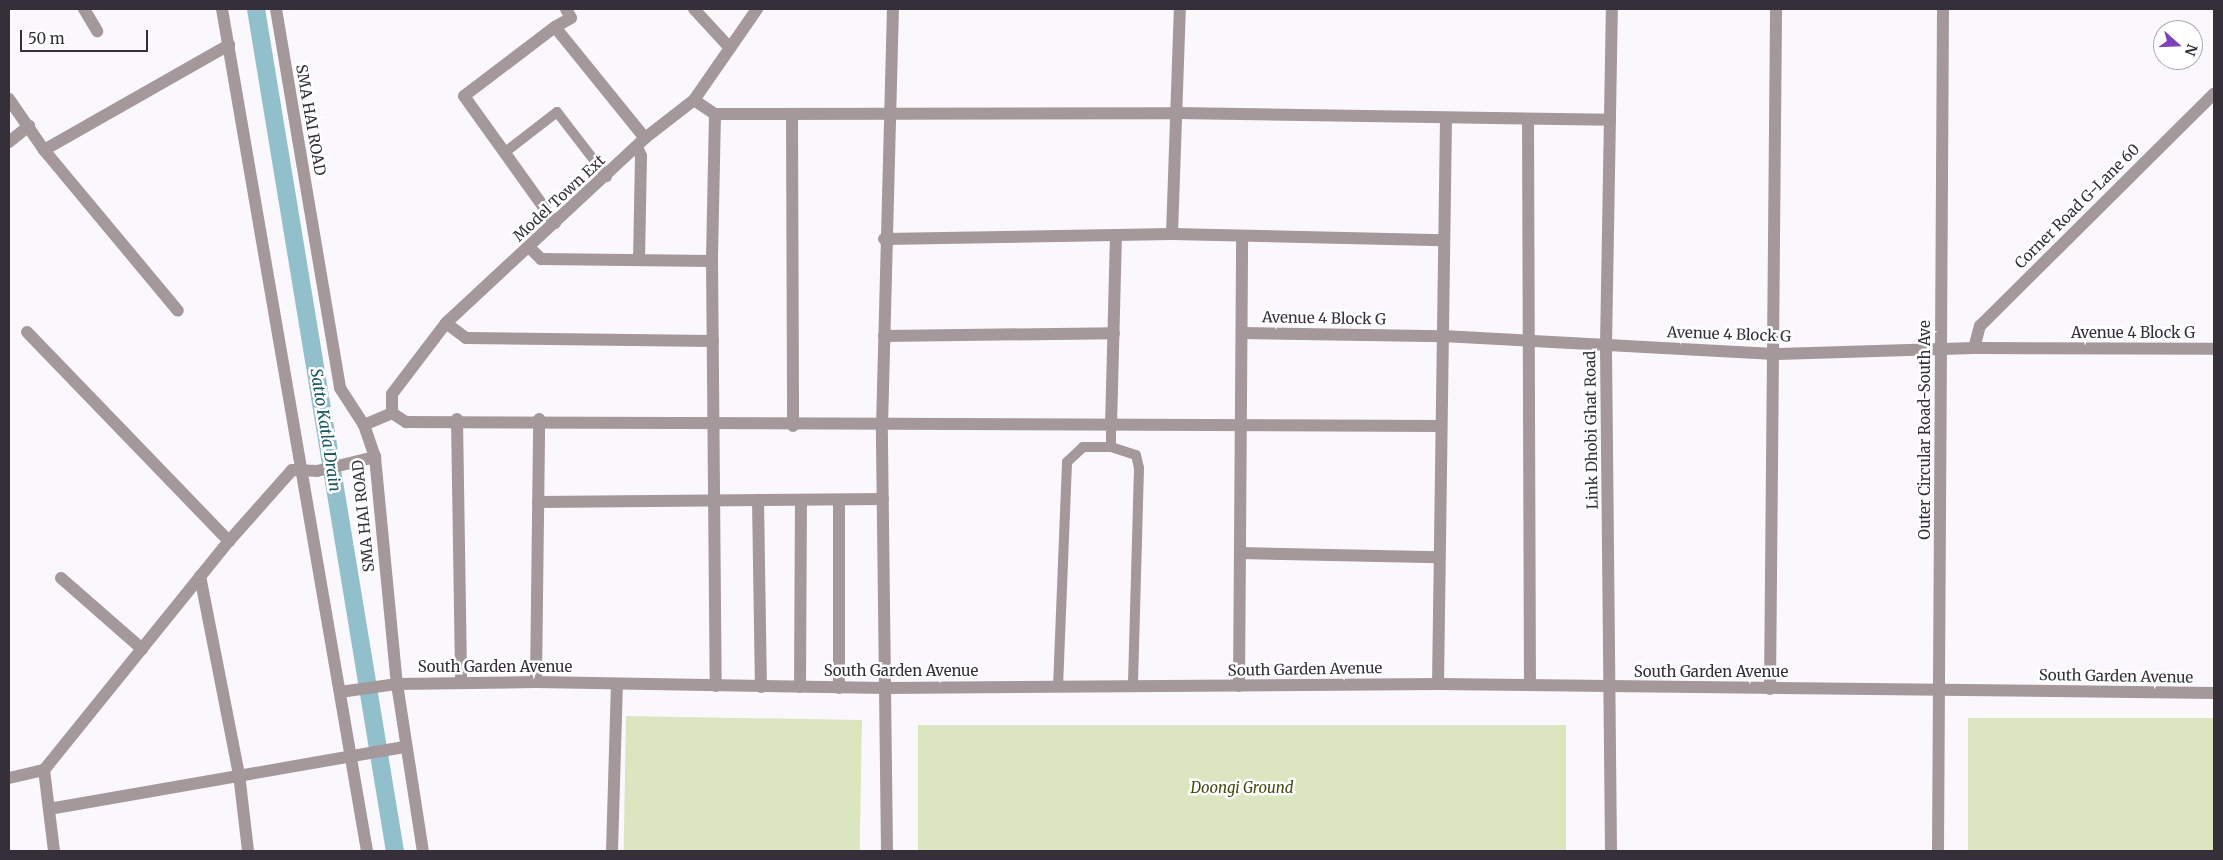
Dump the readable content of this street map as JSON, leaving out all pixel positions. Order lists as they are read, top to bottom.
{
  "streets": {
    "street": [
      "SMA HAI ROAD",
      "Model Town Ext",
      "Corner Road G-Lane 60",
      "Avenue 4 Block G",
      "Link Dhobi Ghat Road",
      "Outer Circular Road-South Ave",
      "South Garden Avenue"
    ]
  },
  "crossings": [
    ["SMA HAI ROAD", "South Garden Avenue"],
    ["Corner Road G-Lane 60", "Avenue 4 Block G"],
    ["Avenue 4 Block G", "Link Dhobi Ghat Road"],
    ["Avenue 4 Block G", "Outer Circular Road-South Ave"],
    ["Link Dhobi Ghat Road", "South Garden Avenue"],
    ["Outer Circular Road-South Ave", "South Garden Avenue"]
  ],
  "water": ["Satto Katla Drain"],
  "parks": ["Doongi Ground"],
  "scale_bar": "50 m",
  "north": "right"
}
